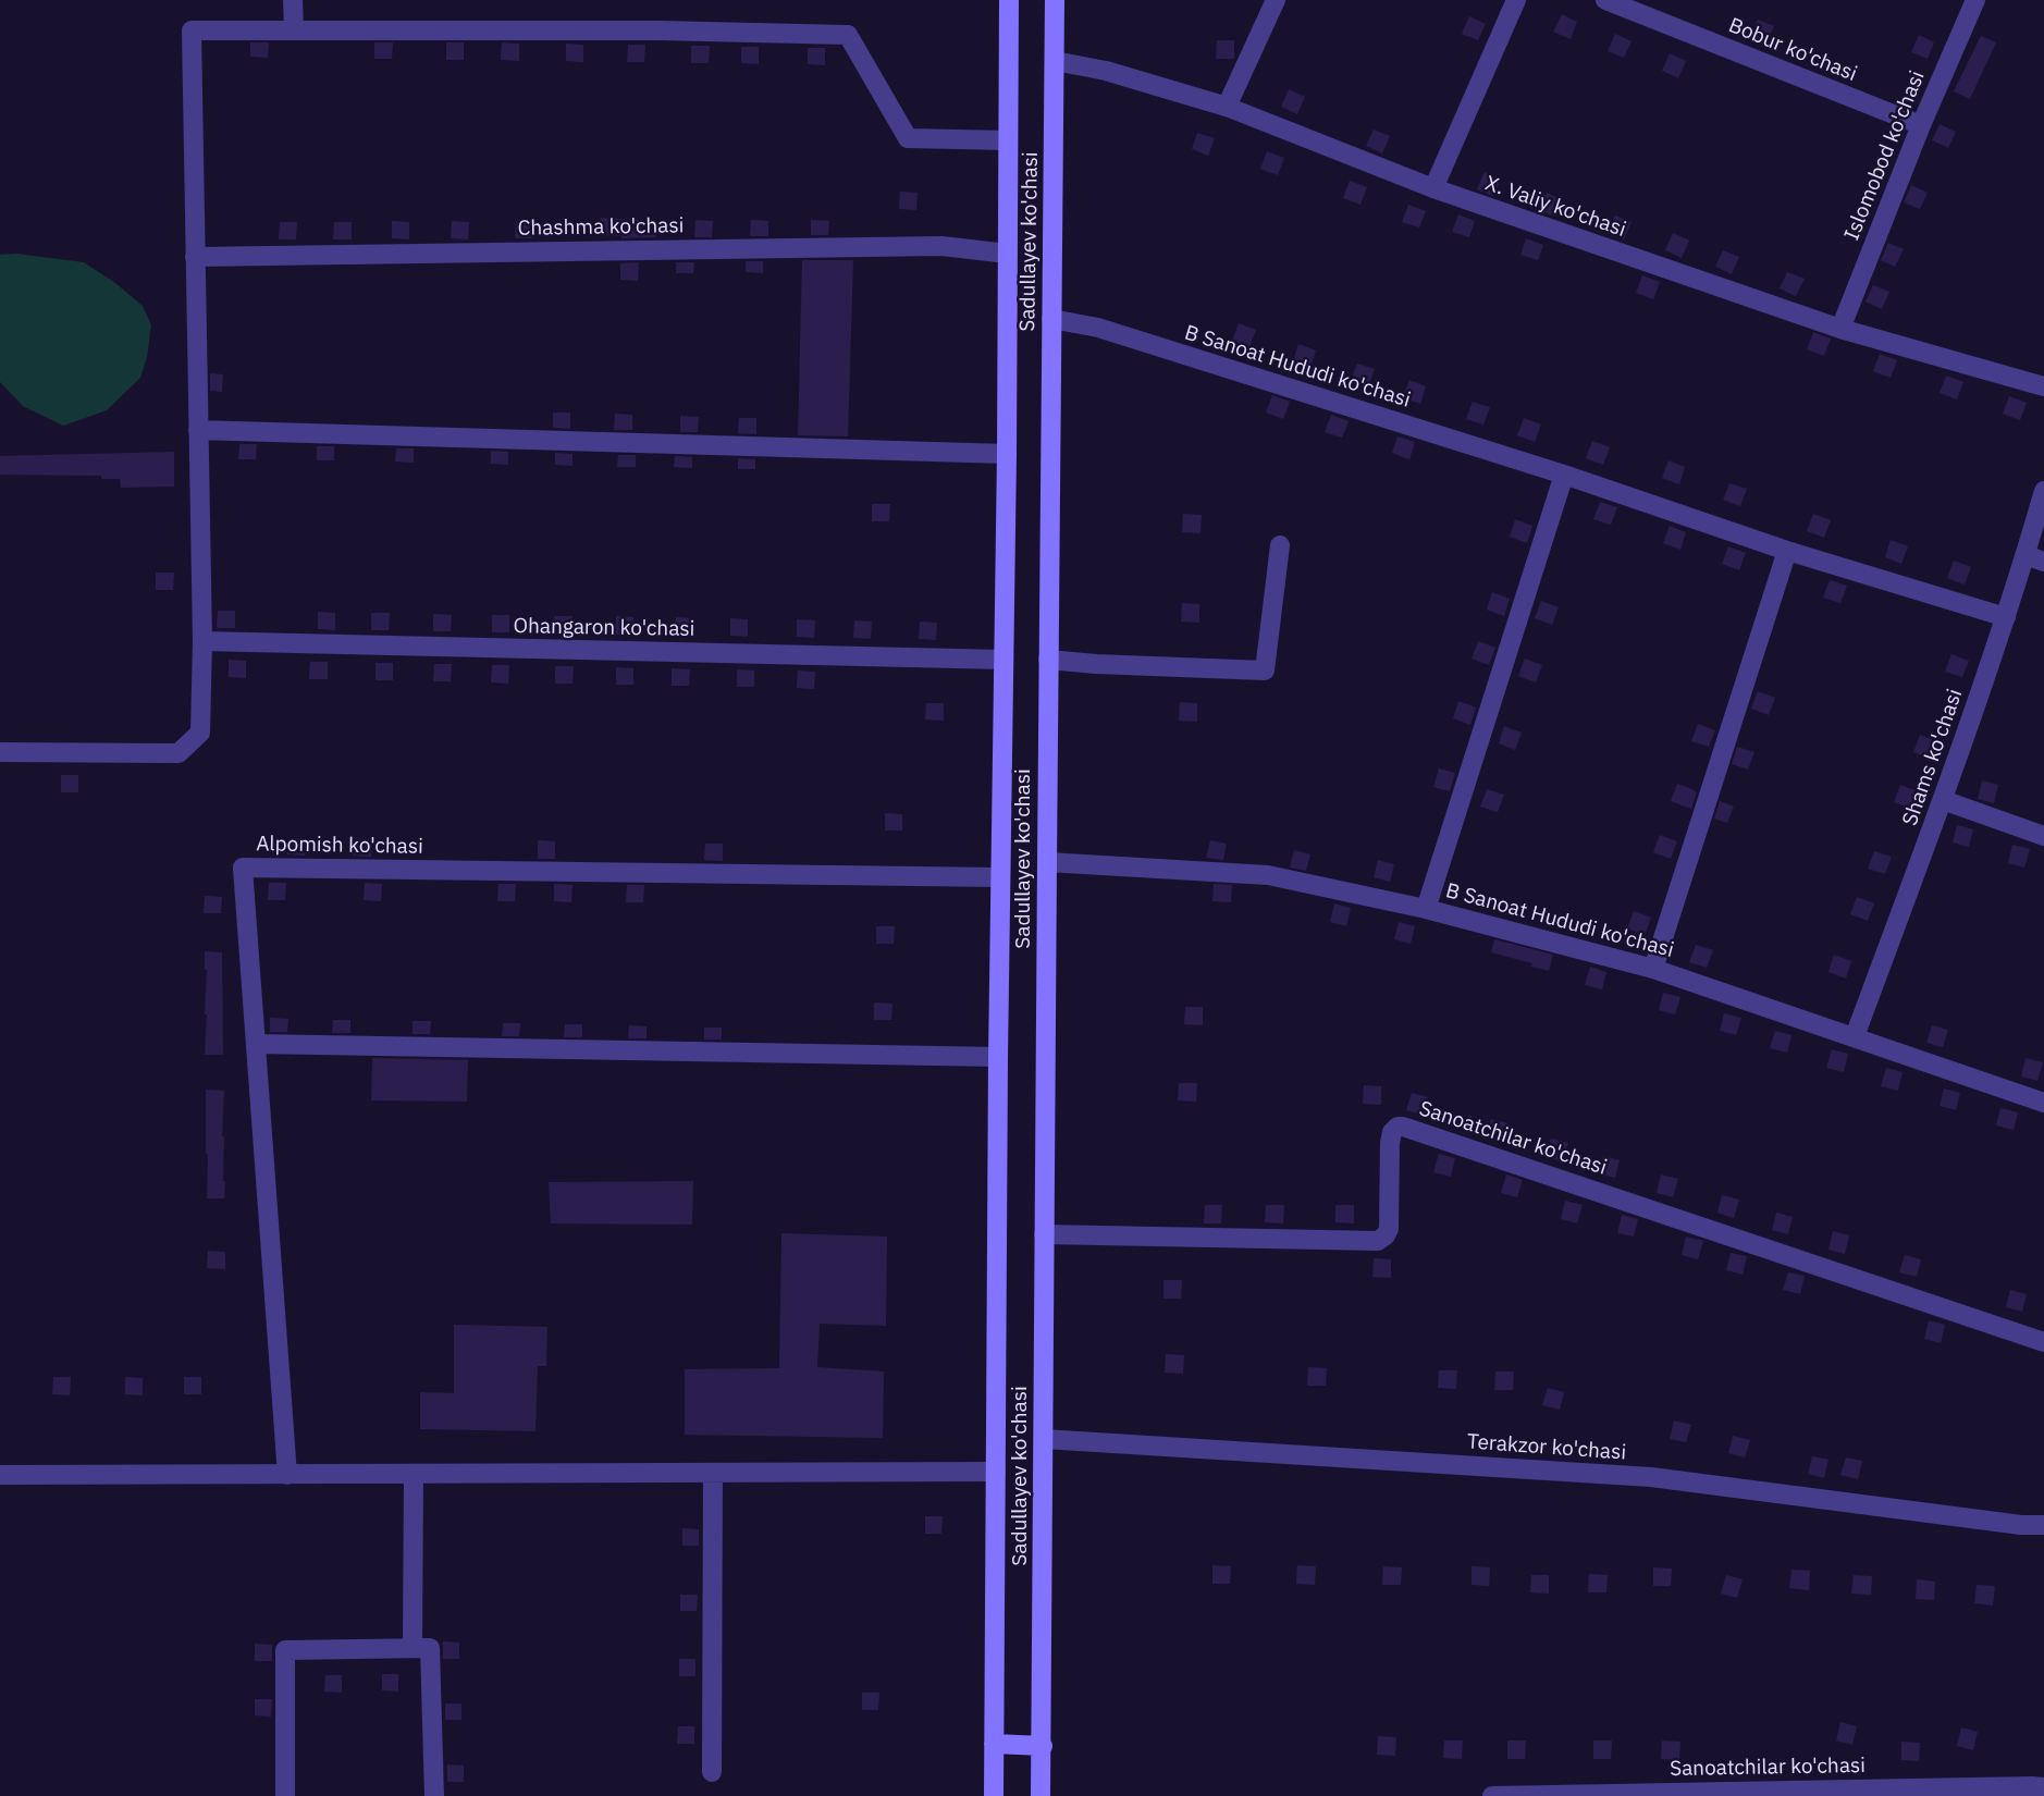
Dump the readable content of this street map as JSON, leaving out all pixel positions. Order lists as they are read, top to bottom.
{
  "streets": {
    "main road": ["Sadullayev ko'chasi"],
    "street": [
      "Bobur ko'chasi",
      "Islomobod ko'chasi",
      "X. Valiy ko'chasi",
      "Chashma ko'chasi",
      "B Sanoat Hududi ko'chasi",
      "Ohangaron ko'chasi",
      "Shams ko'chasi",
      "Alpomish ko'chasi",
      "Sanoatchilar ko'chasi",
      "Terakzor ko'chasi"
    ]
  },
  "crossings": [
    ["Bobur ko'chasi", "Islomobod ko'chasi"],
    ["Islomobod ko'chasi", "X. Valiy ko'chasi"],
    ["X. Valiy ko'chasi", "Sadullayev ko'chasi"],
    ["Chashma ko'chasi", "Sadullayev ko'chasi"],
    ["Sadullayev ko'chasi", "B Sanoat Hududi ko'chasi"],
    ["Sadullayev ko'chasi", "Ohangaron ko'chasi"],
    ["Sadullayev ko'chasi", "Alpomish ko'chasi"],
    ["Sadullayev ko'chasi", "Sanoatchilar ko'chasi"],
    ["Sadullayev ko'chasi", "Terakzor ko'chasi"],
    ["B Sanoat Hududi ko'chasi", "Shams ko'chasi"]
  ]
}
